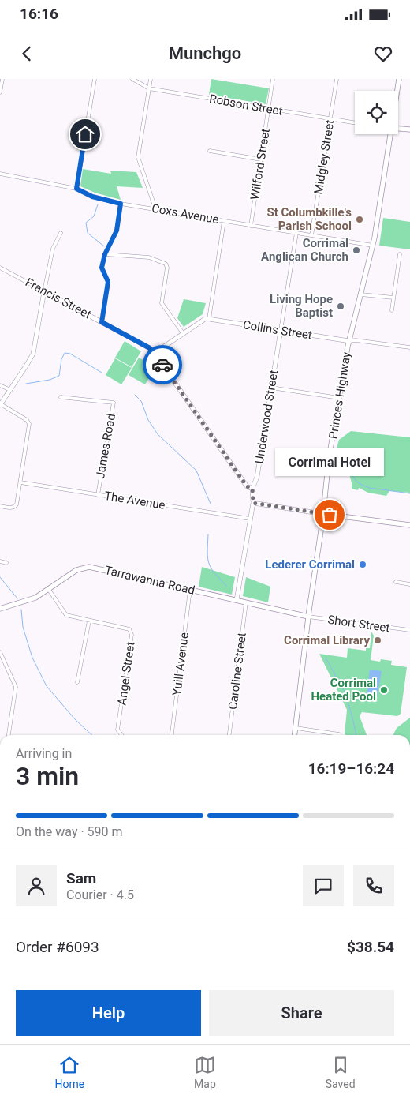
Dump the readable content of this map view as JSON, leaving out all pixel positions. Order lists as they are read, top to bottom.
{
  "streets": {
    "main road": ["Princes Highway", "Tarrawanna Road"],
    "street": [
      "Robson Street",
      "Midgley Street",
      "Wilford Street",
      "Coxs Avenue",
      "Francis Street",
      "Collins Street",
      "Underwood Street",
      "James Road",
      "The Avenue",
      "Short Street",
      "Yuill Avenue",
      "Caroline Street",
      "Angel Street"
    ]
  },
  "crossings": [
    ["Robson Street", "Midgley Street"],
    ["Robson Street", "Wilford Street"],
    ["Midgley Street", "Coxs Avenue"],
    ["Wilford Street", "Coxs Avenue"],
    ["Coxs Avenue", "Princes Highway"],
    ["Coxs Avenue", "Underwood Street"],
    ["Francis Street", "Underwood Street"],
    ["Collins Street", "Princes Highway"],
    ["Collins Street", "Underwood Street"],
    ["Princes Highway", "Tarrawanna Road"],
    ["Princes Highway", "Short Street"],
    ["Underwood Street", "The Avenue"],
    ["Underwood Street", "Tarrawanna Road"],
    ["James Road", "The Avenue"],
    ["Tarrawanna Road", "Short Street"],
    ["Tarrawanna Road", "Yuill Avenue"],
    ["Tarrawanna Road", "Caroline Street"],
    ["Tarrawanna Road", "Angel Street"]
  ],
  "places": [
    "St Columbkille's Parish School",
    "Corrimal Anglican Church",
    "Living Hope Baptist",
    "Corrimal Hotel",
    "Lederer Corrimal",
    "Corrimal Library",
    "Corrimal Heated Pool"
  ],
  "page": {
    "status": "16:16",
    "header": "Munchgo",
    "bubble": "Corrimal Hotel",
    "heading": ["3 min", "Arriving in", "16:19–16:24"],
    "panel": [
      "Sam",
      "Courier · 4.5",
      "Order #6093",
      "$38.54"
    ],
    "bar": "On the way · 590 m",
    "buttons": ["Help", "Share"],
    "tabs": ["Home", "Map", "Saved"]
  }
}
